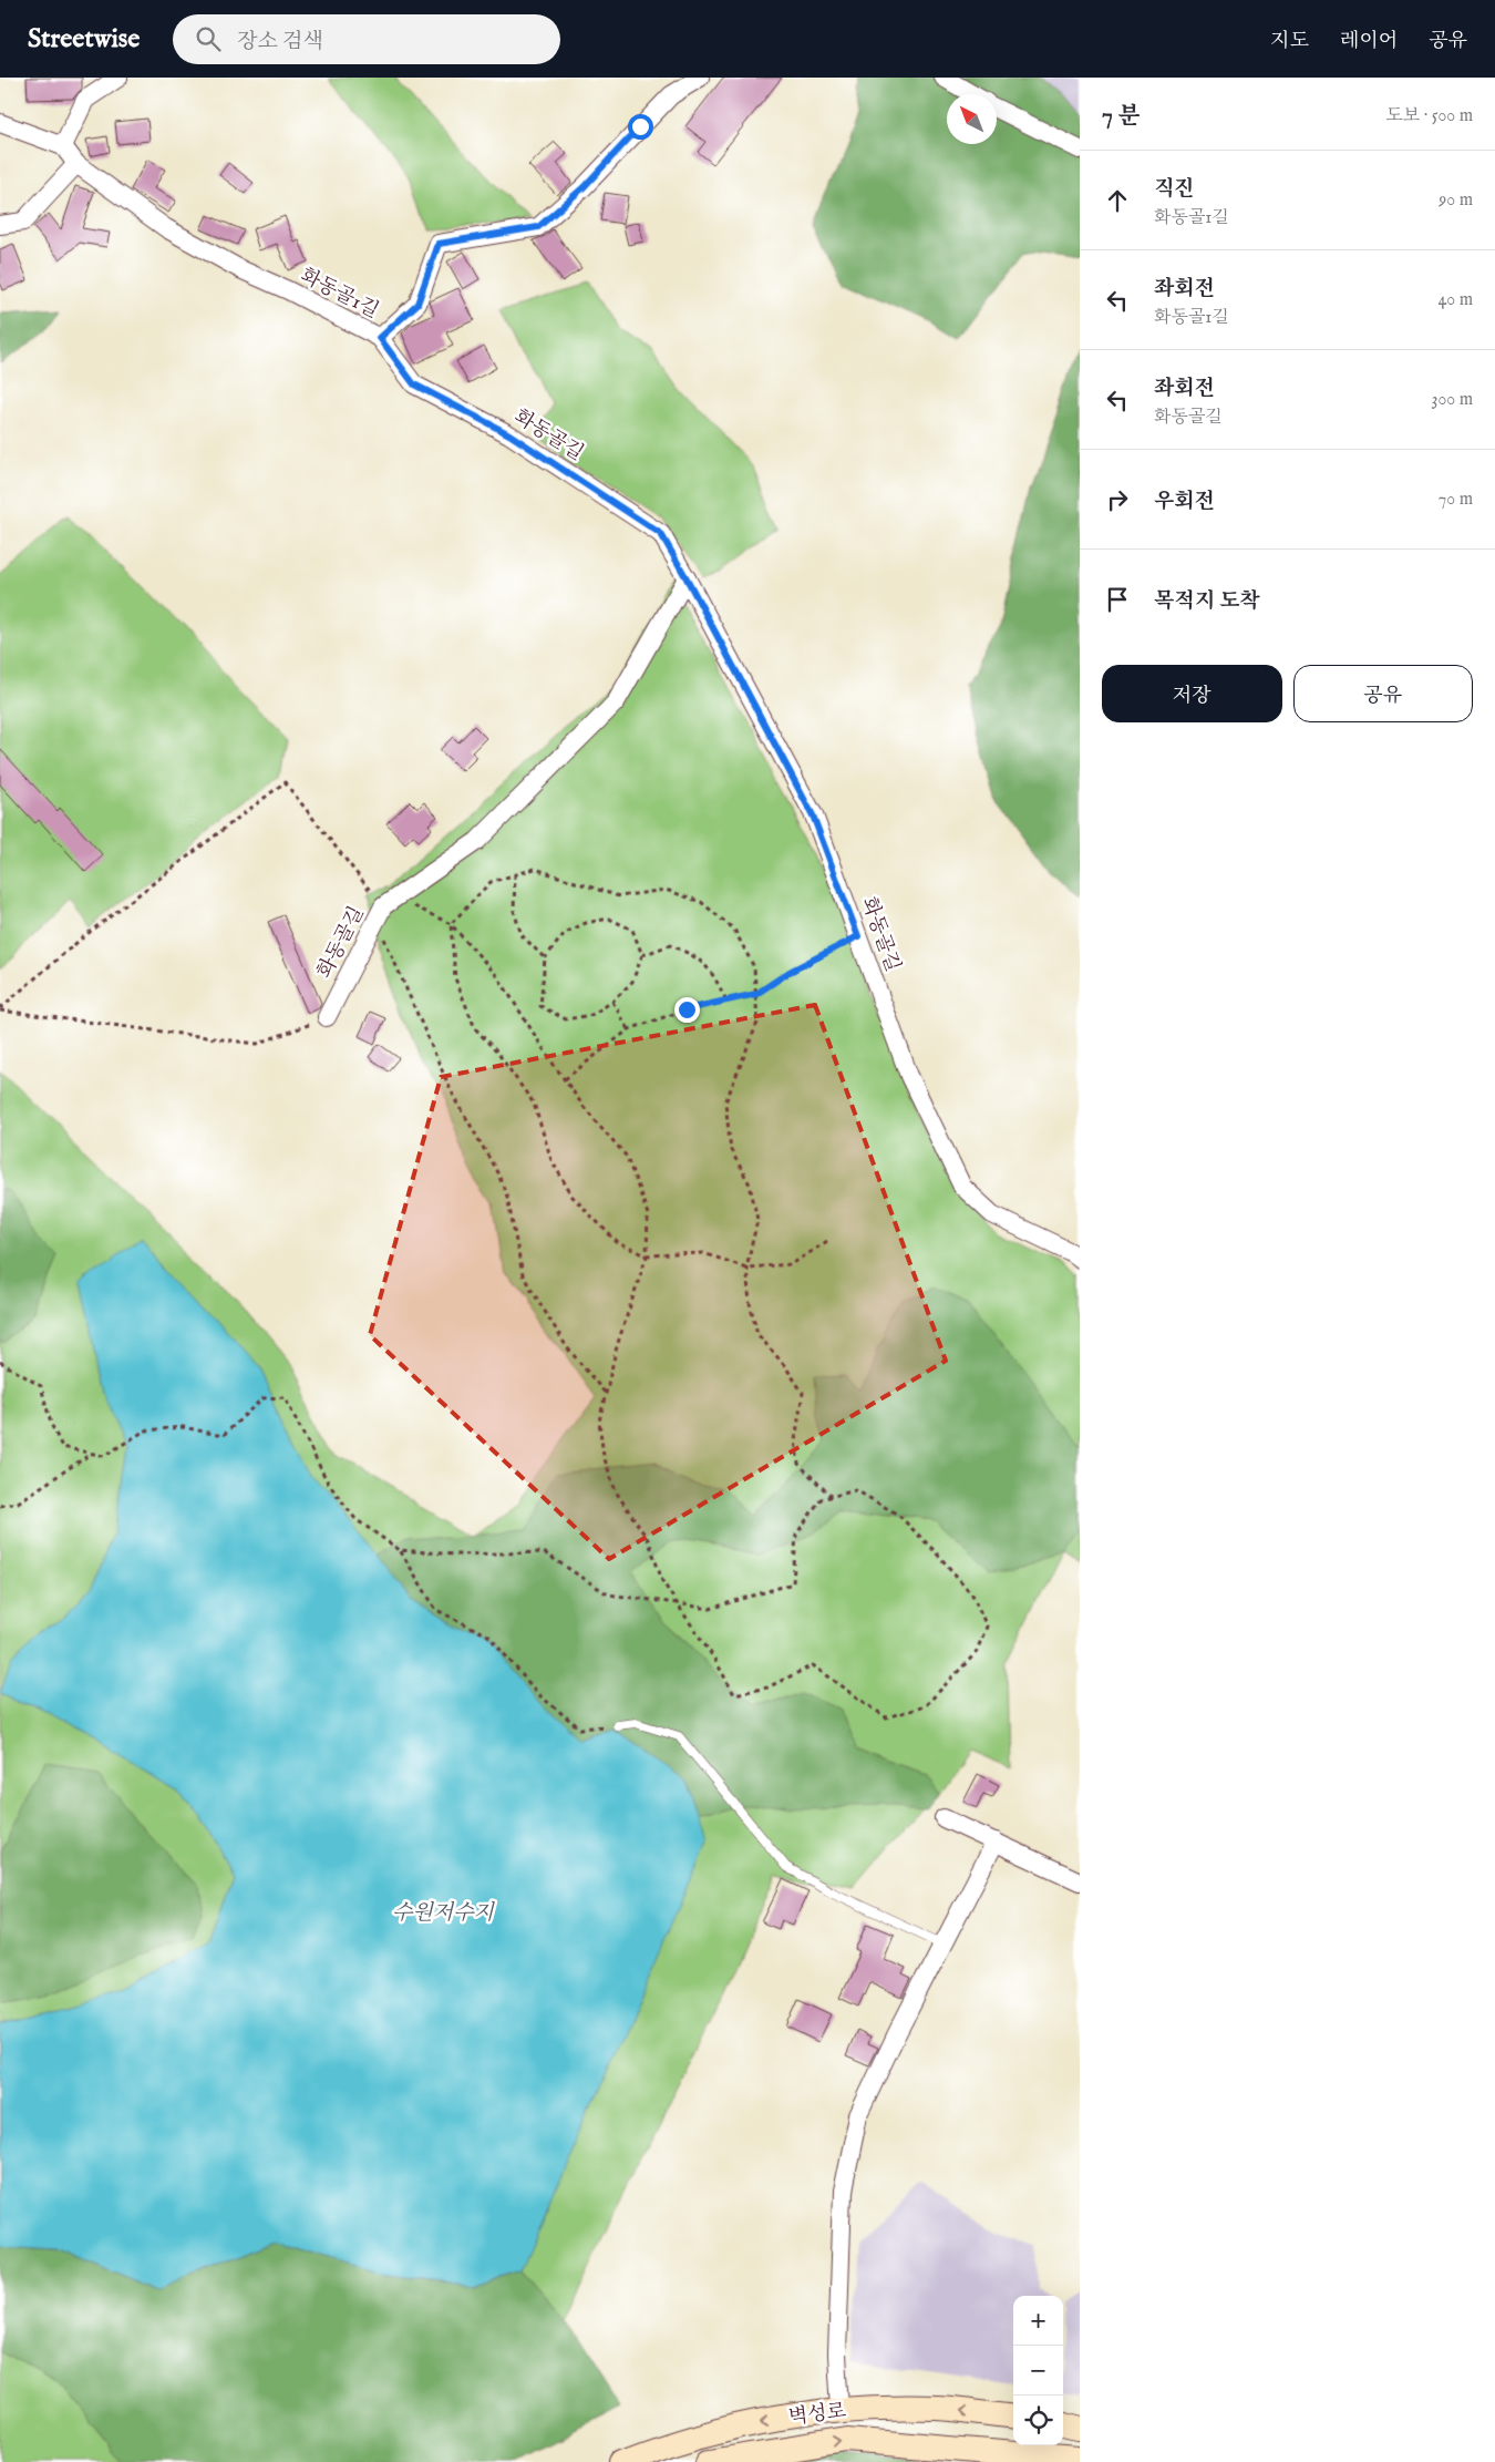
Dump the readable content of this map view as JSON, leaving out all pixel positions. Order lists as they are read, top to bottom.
{
  "streets": {
    "main road": ["벽성로"],
    "street": ["화동골1길", "화동골길"]
  },
  "crossings": [
    ["화동골1길", "화동골길"]
  ],
  "water": ["수원저수지"],
  "north": "top left",
  "page": {
    "header": "Streetwise",
    "search": "장소 검색",
    "nav": ["지도", "레이어", "공유"],
    "heading": ["7 분", "도보 · 500 m"],
    "list": [
      ["직진", "화동골1길", "90 m"],
      ["좌회전", "화동골1길", "40 m"],
      ["좌회전", "화동골길", "300 m"],
      ["우회전", "70 m"],
      "목적지 도착"
    ],
    "buttons": ["저장", "공유"],
    "map_buttons": ["+", "−"]
  }
}
